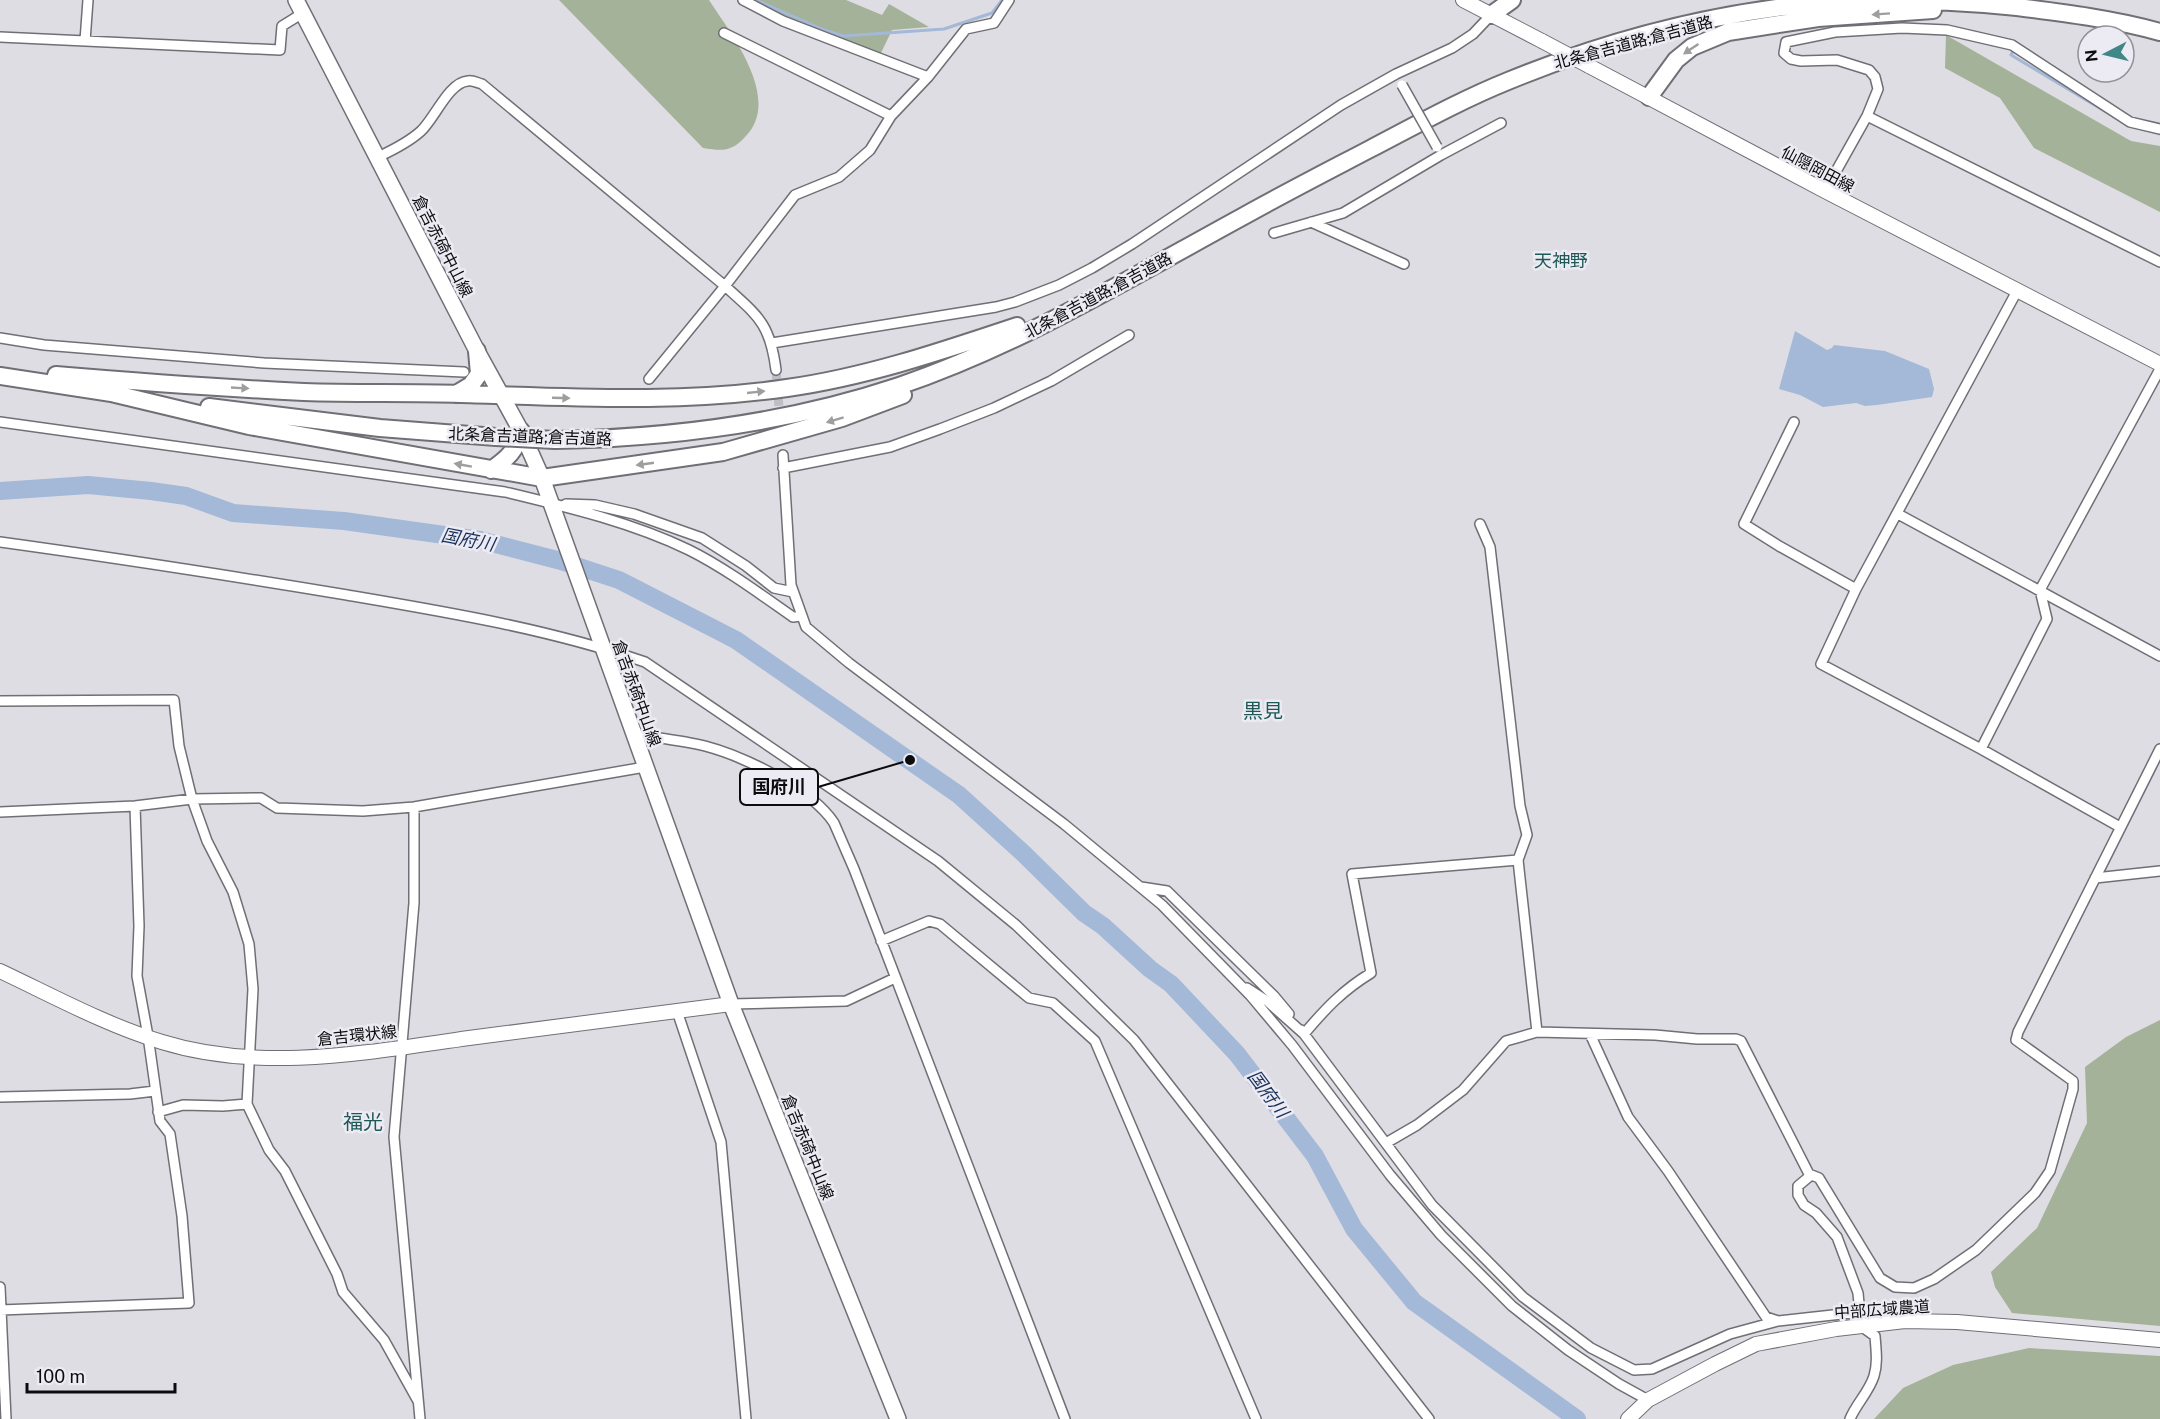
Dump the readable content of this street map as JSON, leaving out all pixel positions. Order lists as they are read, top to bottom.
{
  "streets": {
    "highway": ["北条倉吉道路;倉吉道路"],
    "main road": [
      "仙隠岡田線",
      "倉吉赤碕中山線",
      "倉吉環状線",
      "中部広域農道"
    ]
  },
  "crossings": [
    ["倉吉赤碕中山線", "倉吉環状線"]
  ],
  "districts": ["天神野", "黒見", "福光"],
  "water": ["国府川"],
  "places": ["国府川"],
  "scale_bar": "100 m",
  "north": "left"
}
